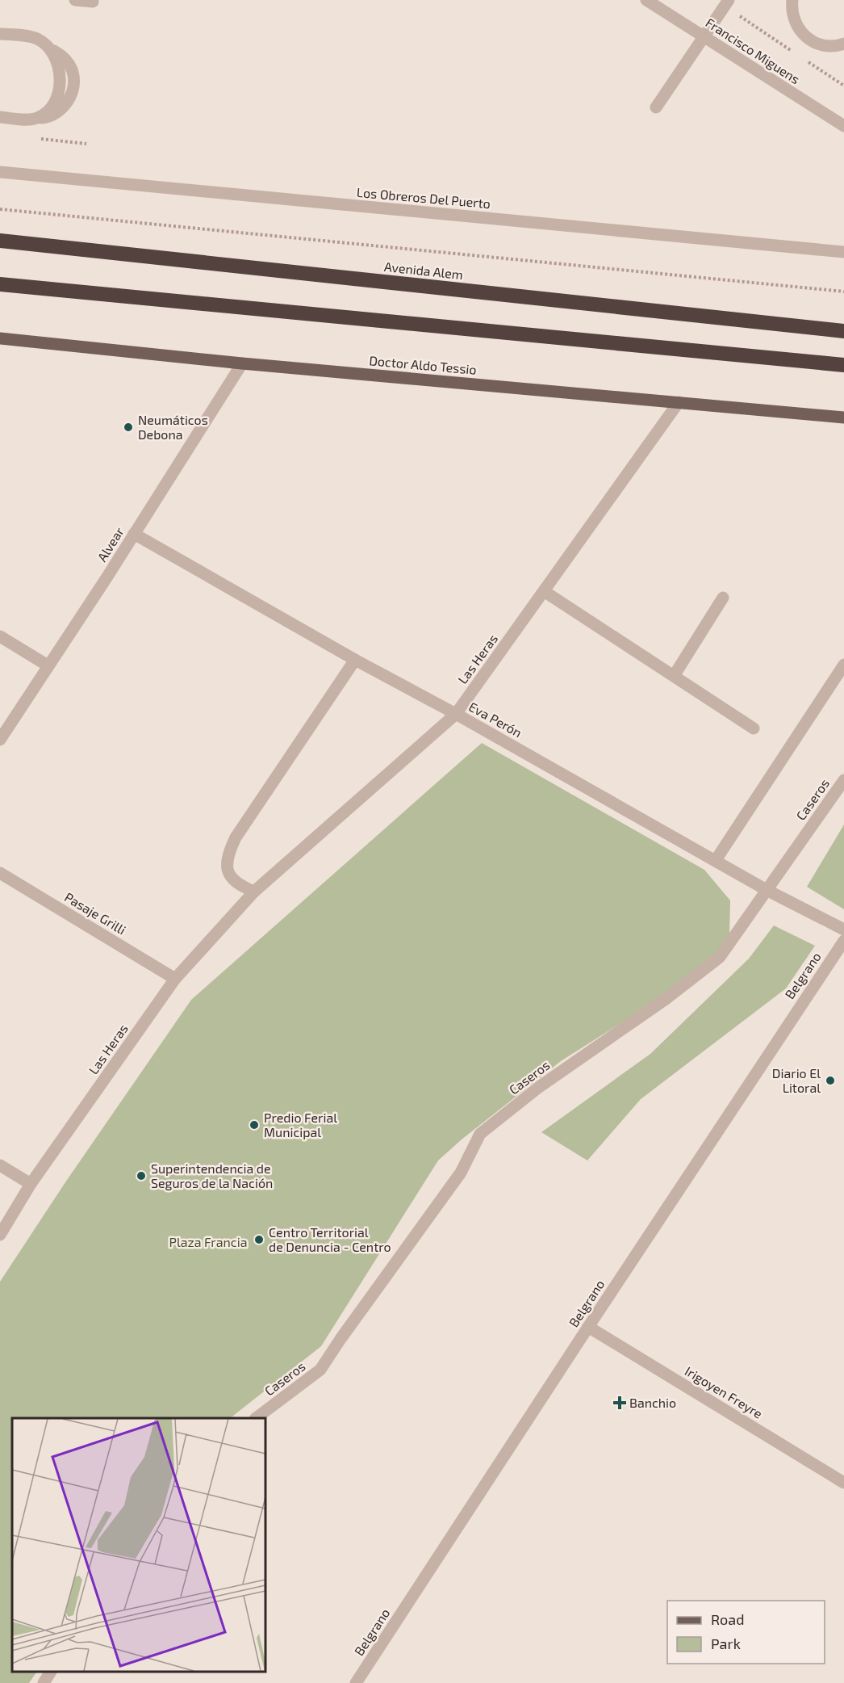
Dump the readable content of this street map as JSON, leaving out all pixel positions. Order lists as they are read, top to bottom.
{
  "streets": {
    "highway": ["Avenida Alem"],
    "main road": ["Doctor Aldo Tessio"],
    "street": [
      "Francisco Miguens",
      "Los Obreros Del Puerto",
      "Alvear",
      "Las Heras",
      "Eva Perón",
      "Caseros",
      "Pasaje Grilli",
      "Belgrano",
      "Irigoyen Freyre"
    ]
  },
  "crossings": [
    ["Doctor Aldo Tessio", "Alvear"],
    ["Doctor Aldo Tessio", "Las Heras"],
    ["Alvear", "Eva Perón"],
    ["Las Heras", "Eva Perón"],
    ["Las Heras", "Pasaje Grilli"],
    ["Eva Perón", "Caseros"],
    ["Belgrano", "Irigoyen Freyre"]
  ],
  "parks": ["Plaza Francia"],
  "places": {
    "other": [
      "Neumáticos Debona",
      "Diario El Litoral",
      "Predio Ferial Municipal",
      "Superintendencia de Seguros de la Nación",
      "Centro Territorial de Denuncia - Centro"
    ],
    "health": ["Banchio"]
  },
  "legend": ["Road", "Park"]
}
